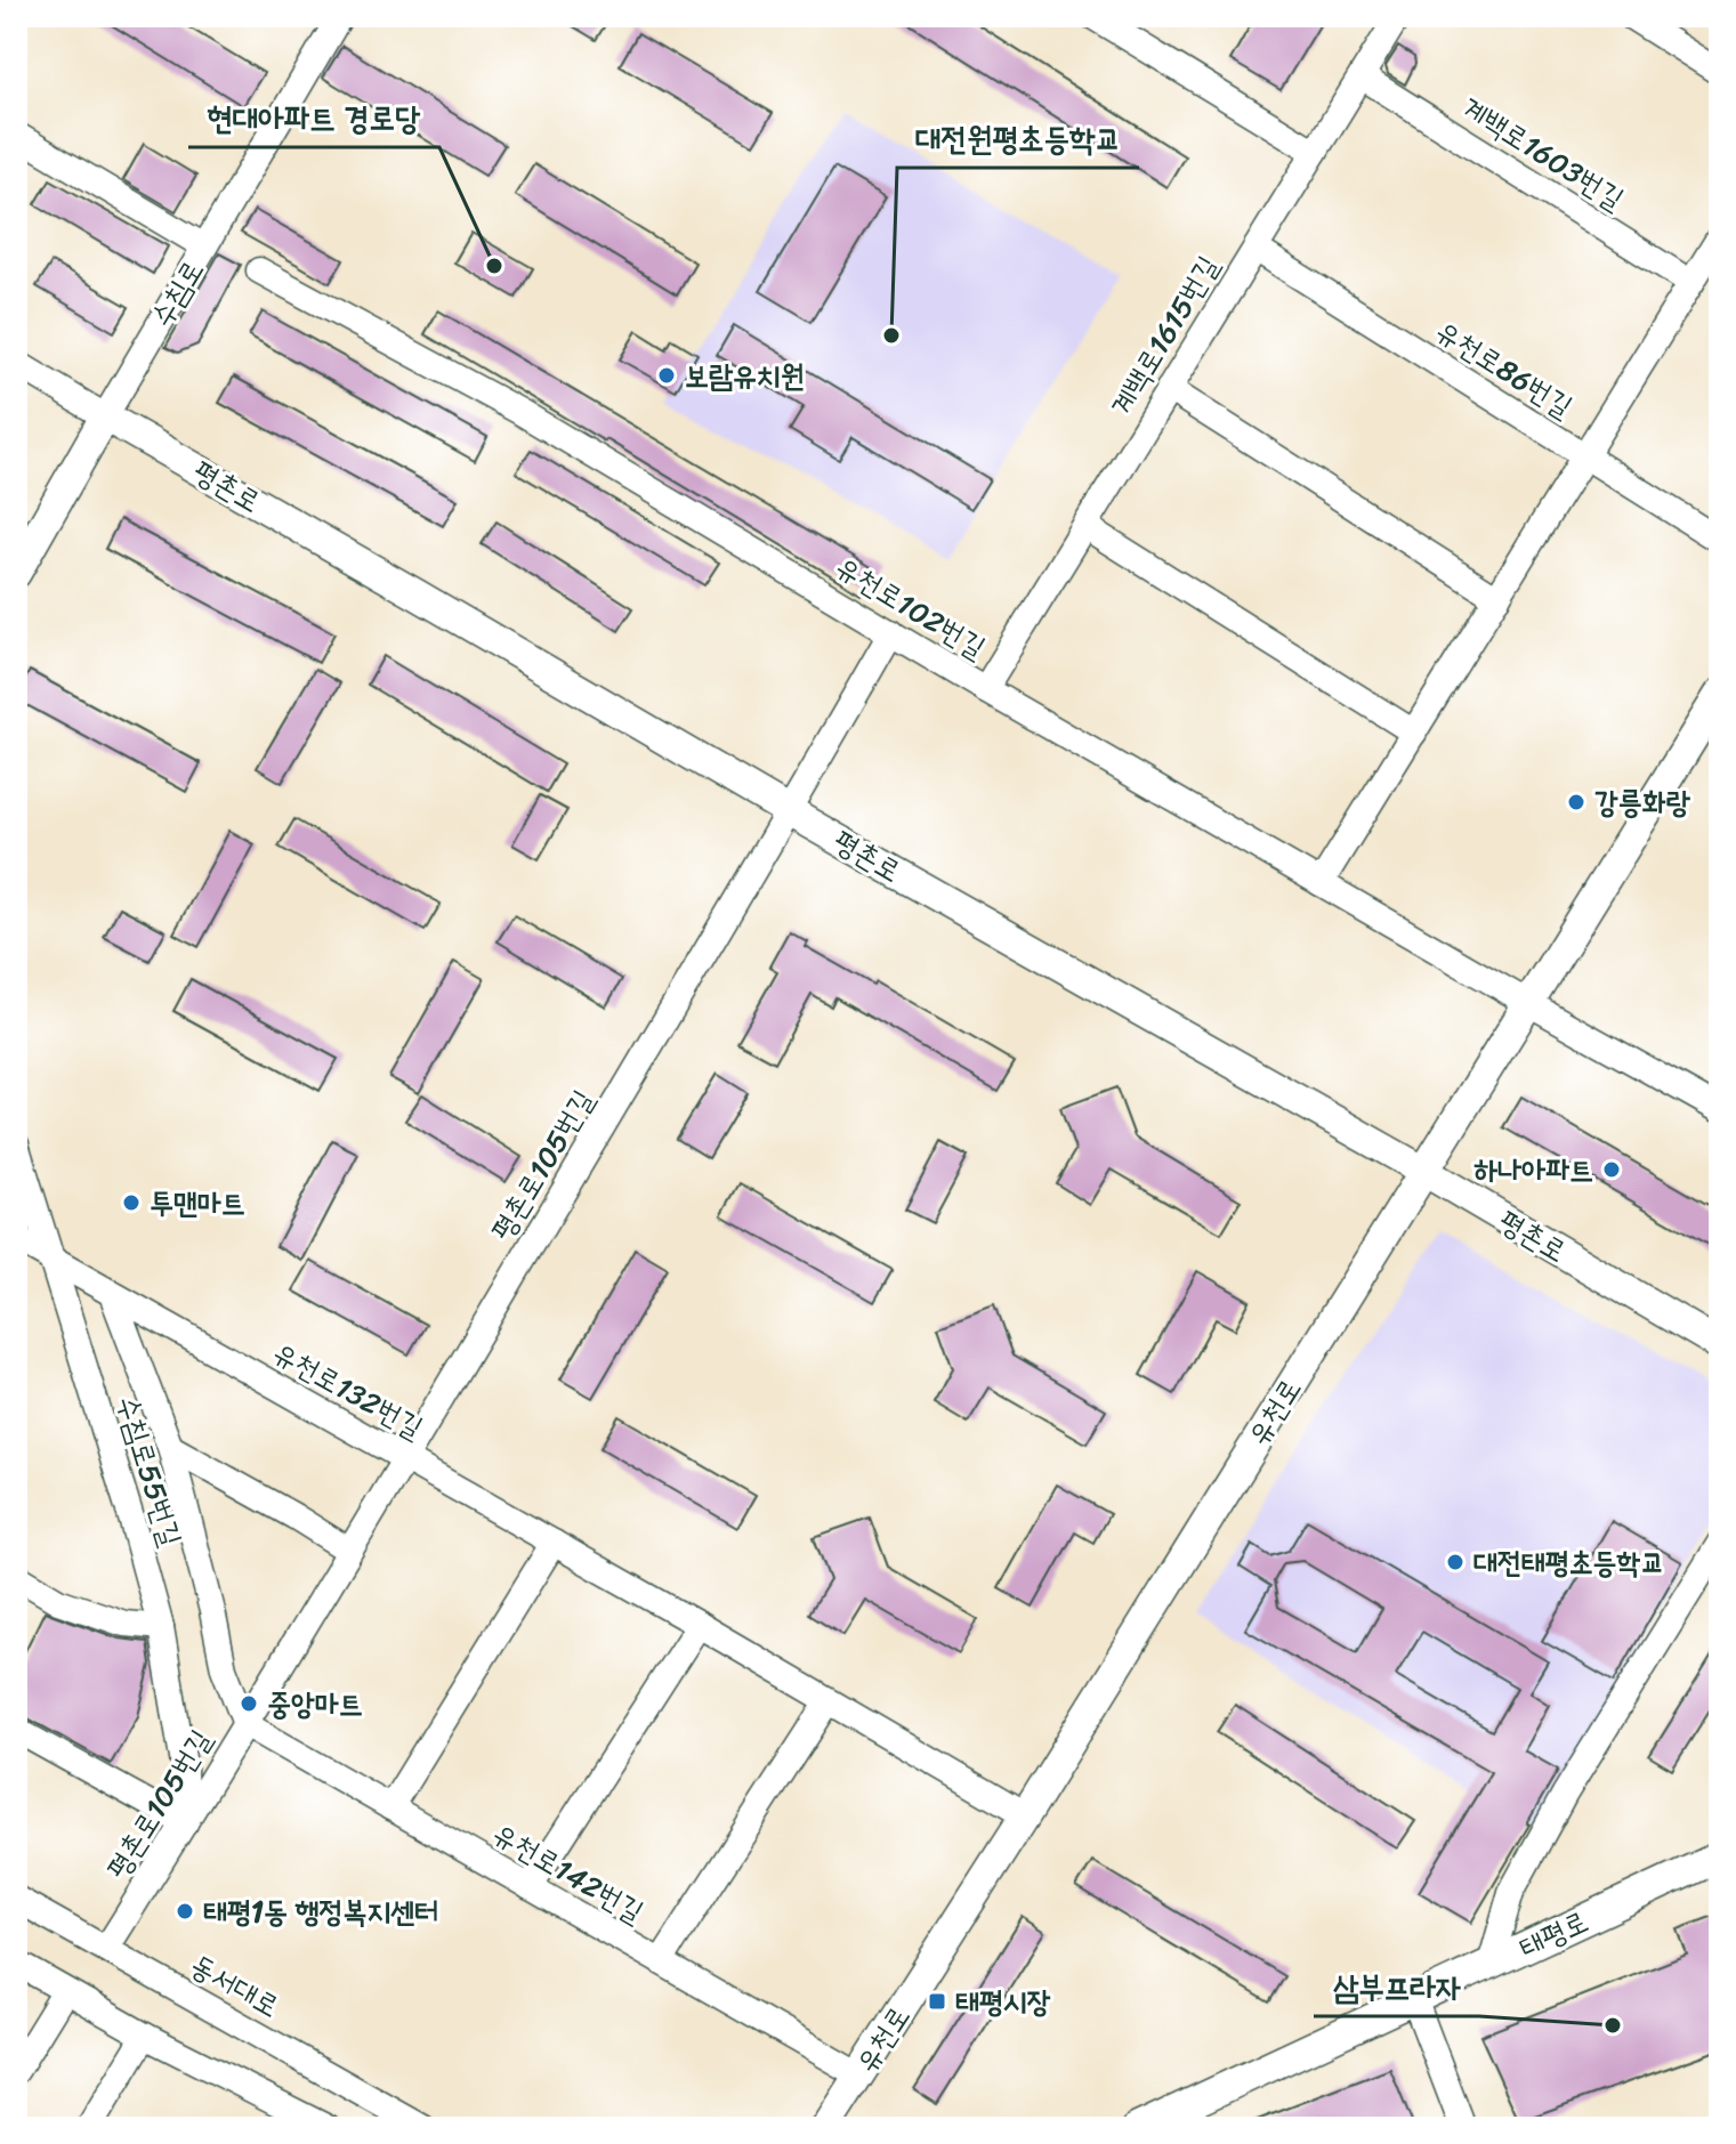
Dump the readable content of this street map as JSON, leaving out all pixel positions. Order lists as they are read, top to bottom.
{
  "streets": {
    "main road": [
      "수침로",
      "평촌로",
      "유천로",
      "태평로"
    ],
    "street": [
      "계백로1603번길",
      "계백로1615번길",
      "유천로86번길",
      "유천로102번길",
      "평촌로105번길",
      "유천로132번길",
      "수침로55번길",
      "유천로142번길",
      "동서대로"
    ]
  },
  "crossings": [
    ["계백로1603번길", "계백로1615번길"],
    ["수침로", "평촌로"],
    ["계백로1615번길", "유천로86번길"],
    ["계백로1615번길", "유천로102번길"],
    ["평촌로", "평촌로105번길"],
    ["평촌로", "유천로"],
    ["유천로102번길", "평촌로105번길"],
    ["유천로102번길", "유천로"],
    ["평촌로105번길", "유천로132번길"],
    ["평촌로105번길", "수침로55번길"],
    ["평촌로105번길", "유천로142번길"],
    ["평촌로105번길", "동서대로"],
    ["유천로132번길", "유천로"],
    ["유천로132번길", "수침로55번길"],
    ["유천로", "유천로142번길"]
  ],
  "places": {
    "other": [
      "현대아파트 경로당",
      "대전원평초등학교",
      "보람유치원",
      "강릉화랑",
      "하나아파트",
      "투맨마트",
      "대전태평초등학교",
      "중앙마트",
      "태평1동 행정복지센터",
      "삼부프라자"
    ],
    "transit": ["태평시장"]
  }
}
